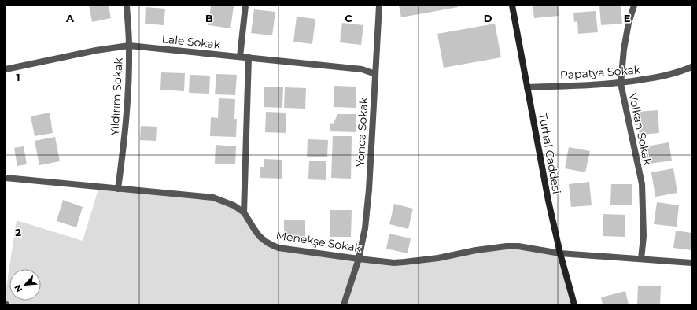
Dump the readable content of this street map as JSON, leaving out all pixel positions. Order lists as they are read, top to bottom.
{
  "streets": {
    "street": [
      "Lale Sokak",
      "Papatya Sokak",
      "Yıldırım Sokak",
      "Volkan Sokak",
      "Yonca Sokak",
      "Turhal Caddesi",
      "Menekşe Sokak"
    ]
  },
  "crossings": [
    ["Lale Sokak", "Yıldırım Sokak"],
    ["Lale Sokak", "Yonca Sokak"],
    ["Papatya Sokak", "Volkan Sokak"],
    ["Papatya Sokak", "Turhal Caddesi"],
    ["Volkan Sokak", "Menekşe Sokak"],
    ["Yonca Sokak", "Menekşe Sokak"],
    ["Turhal Caddesi", "Menekşe Sokak"]
  ],
  "north": "bottom left",
  "grid": {
    "columns": [
      "A",
      "B",
      "C",
      "D",
      "E"
    ],
    "rows": ["1", "2"]
  }
}
